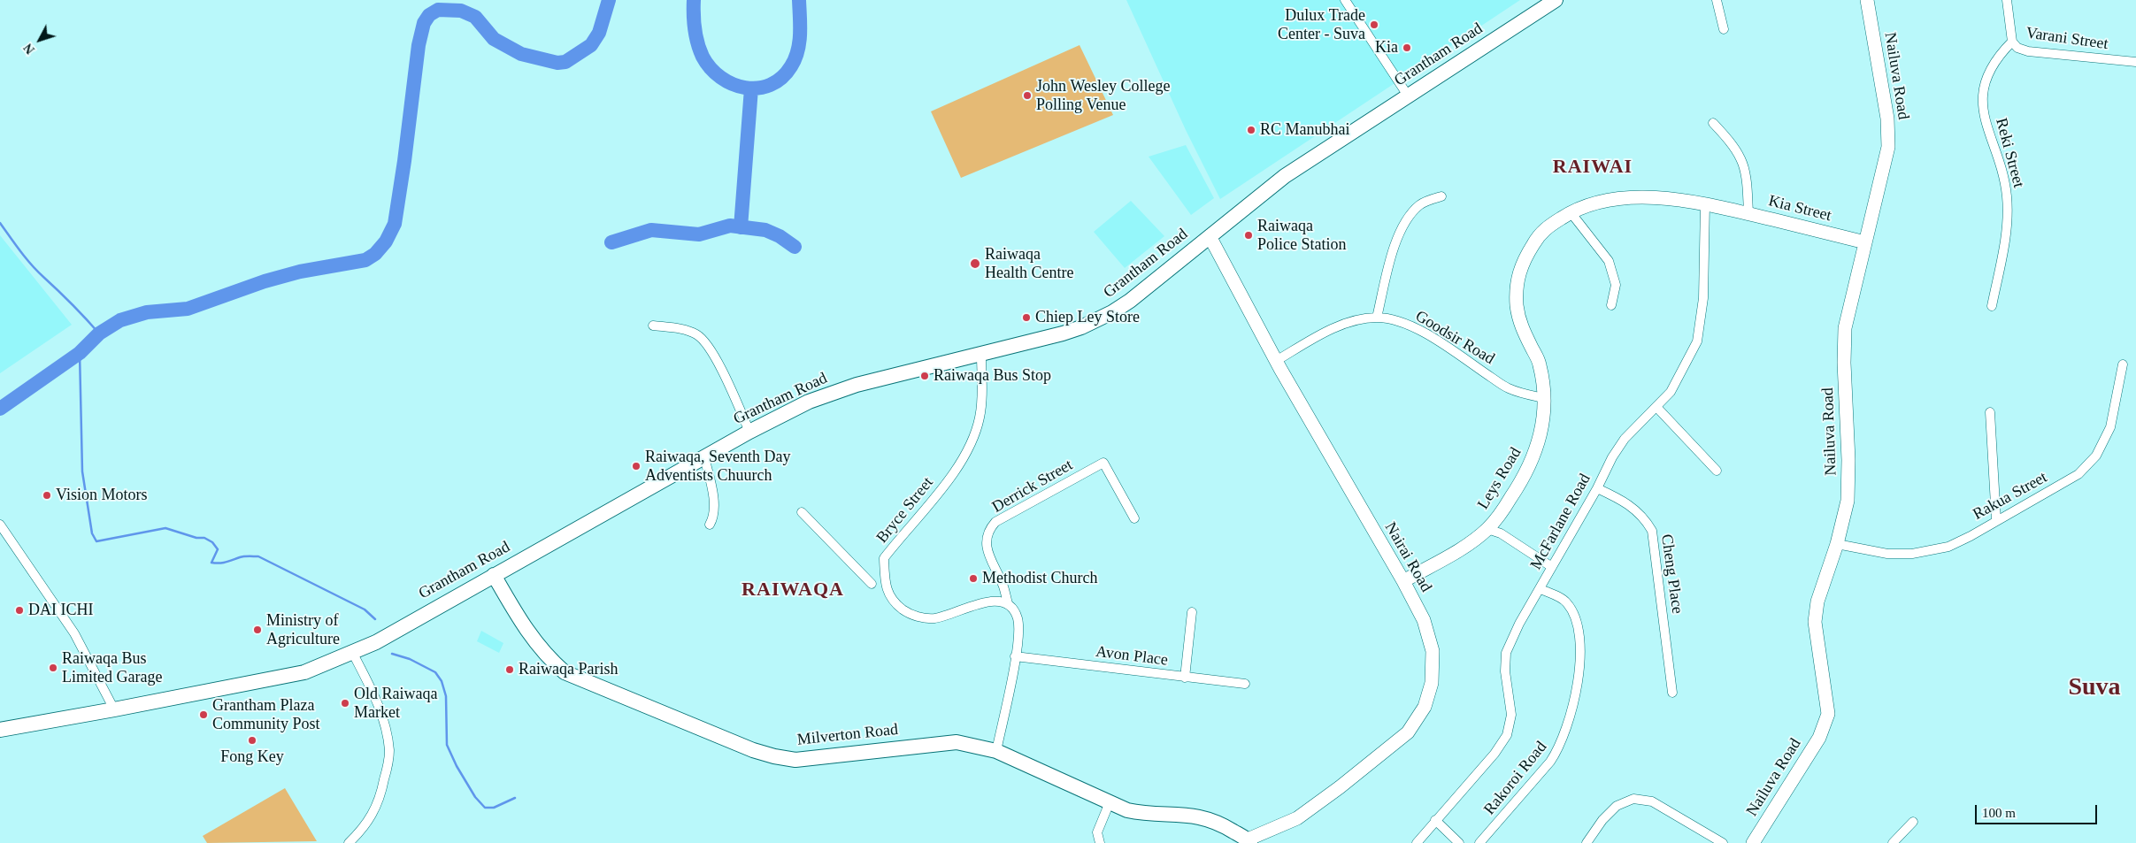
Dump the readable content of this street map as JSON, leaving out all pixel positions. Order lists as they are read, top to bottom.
{
  "streets": {
    "main road": ["Grantham Road", "Milverton Road"],
    "street": [
      "Varani Street",
      "Nailuva Road",
      "Reki Street",
      "Kia Street",
      "Goodsir Road",
      "Leys Road",
      "Derrick Street",
      "Rakua Street",
      "Bryce Street",
      "McFarlane Road",
      "Nairai Road",
      "Cheng Place",
      "Avon Place",
      "Rakoroi Road"
    ]
  },
  "crossings": [
    ["Varani Street", "Reki Street"],
    ["Grantham Road", "Bryce Street"],
    ["Grantham Road", "Nairai Road"],
    ["Grantham Road", "Milverton Road"],
    ["Nailuva Road", "Kia Street"],
    ["Nailuva Road", "Rakua Street"],
    ["Kia Street", "Leys Road"],
    ["Goodsir Road", "Leys Road"],
    ["Goodsir Road", "Nairai Road"],
    ["Leys Road", "McFarlane Road"],
    ["Leys Road", "Nairai Road"],
    ["Derrick Street", "Bryce Street"],
    ["McFarlane Road", "Cheng Place"],
    ["McFarlane Road", "Rakoroi Road"],
    ["Nairai Road", "Milverton Road"]
  ],
  "districts": ["RAIWAI", "RAIWAQA", "Suva"],
  "places": [
    "Dulux Trade Center - Suva",
    "Kia",
    "John Wesley College Polling Venue",
    "RC Manubhai",
    "Raiwaqa Police Station",
    "Raiwaqa Health Centre",
    "Chiep Ley Store",
    "Raiwaqa Bus Stop",
    "Raiwaqa, Seventh Day Adventists Chuurch",
    "Vision Motors",
    "Methodist Church",
    "DAI ICHI",
    "Ministry of Agriculture",
    "Raiwaqa Bus Limited Garage",
    "Raiwaqa Parish",
    "Old Raiwaqa Market",
    "Grantham Plaza Community Post",
    "Fong Key"
  ],
  "scale_bar": "100 m",
  "north": "bottom left"
}
